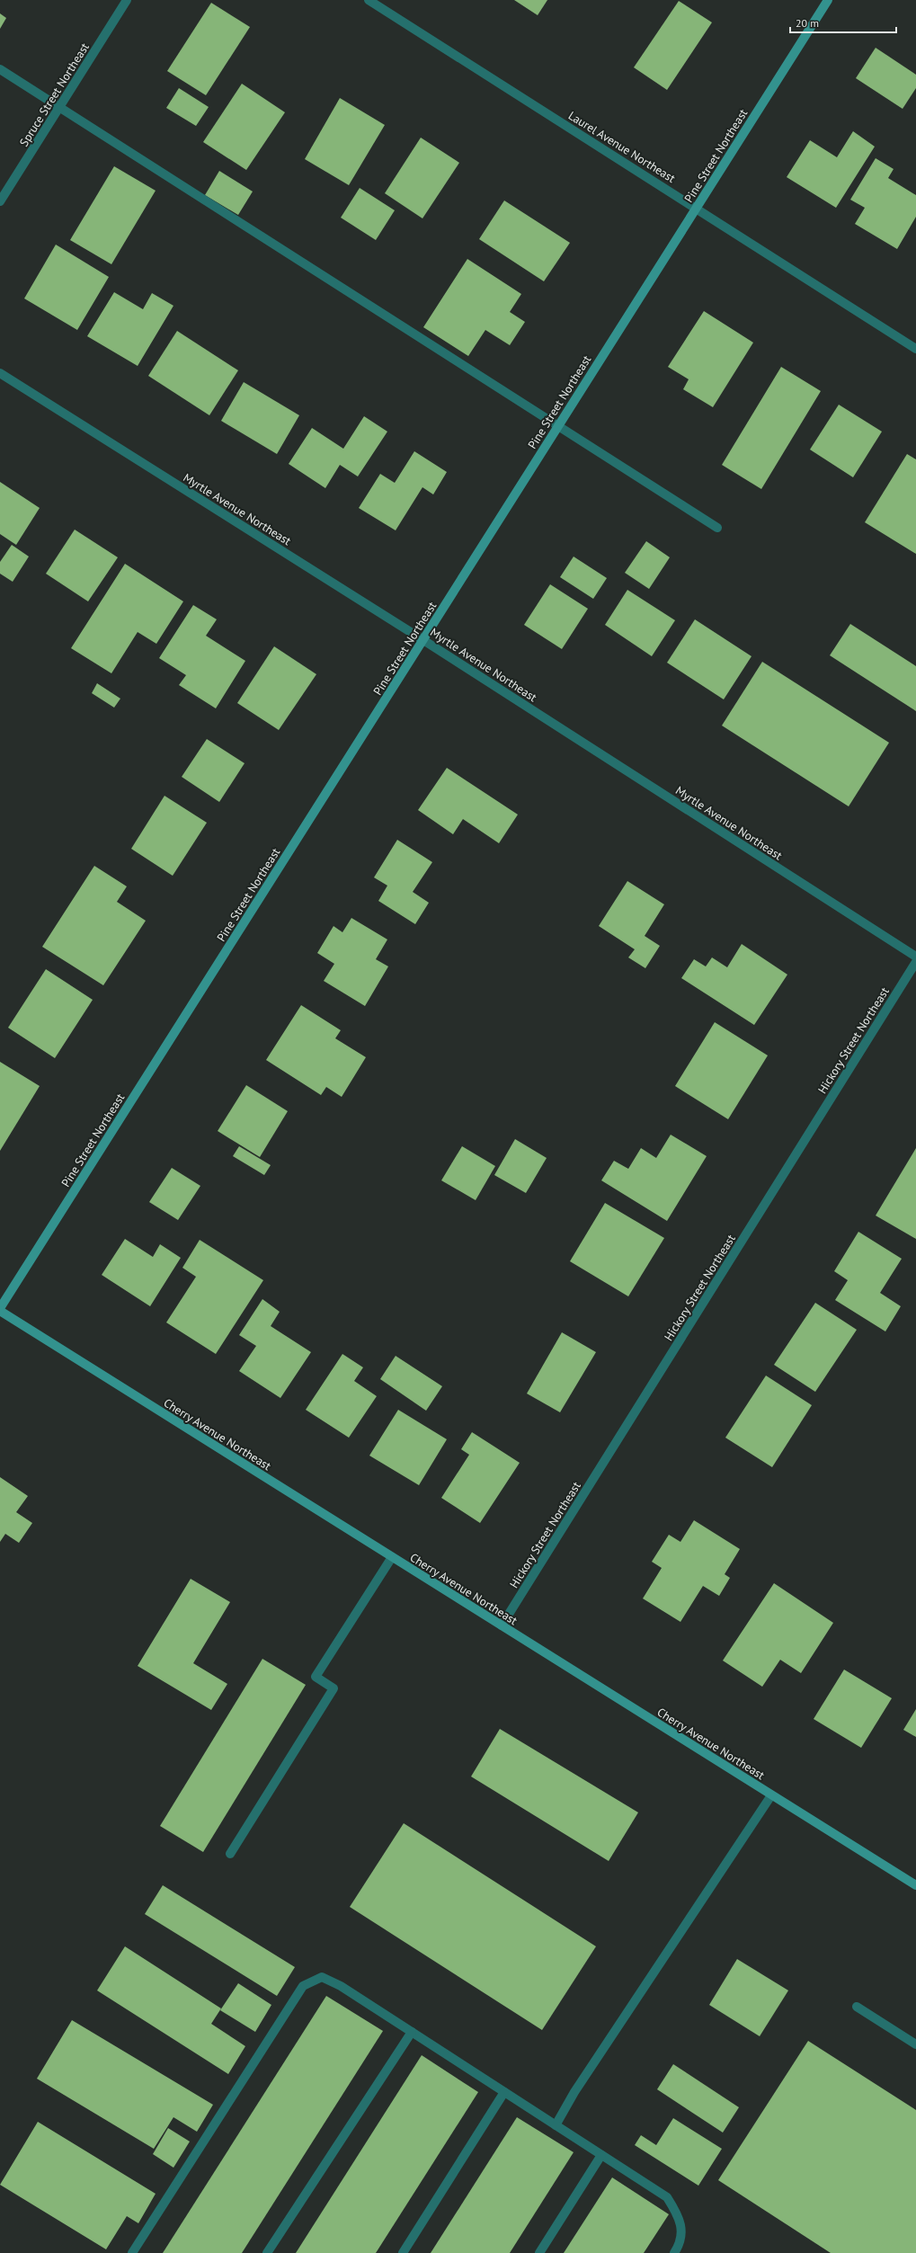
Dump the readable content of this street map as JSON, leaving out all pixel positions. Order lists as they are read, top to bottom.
{
  "streets": {
    "main road": ["Pine Street Northeast", "Cherry Avenue Northeast"],
    "street": [
      "Spruce Street Northeast",
      "Laurel Avenue Northeast",
      "Myrtle Avenue Northeast",
      "Hickory Street Northeast"
    ]
  },
  "crossings": [
    ["Laurel Avenue Northeast", "Pine Street Northeast"],
    ["Pine Street Northeast", "Myrtle Avenue Northeast"],
    ["Pine Street Northeast", "Cherry Avenue Northeast"],
    ["Hickory Street Northeast", "Cherry Avenue Northeast"]
  ],
  "scale_bar": "20 m"
}
